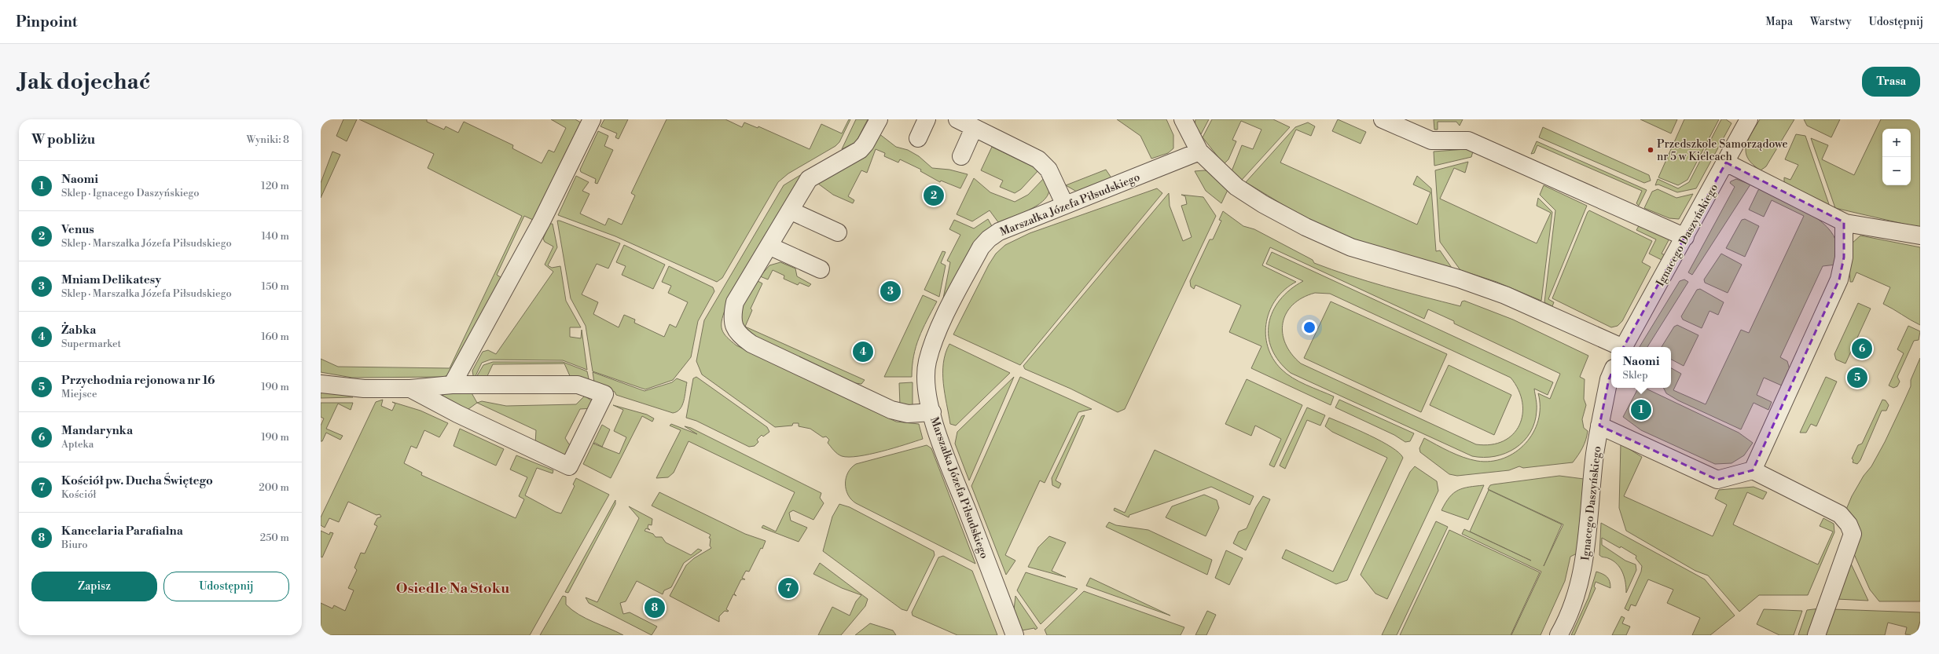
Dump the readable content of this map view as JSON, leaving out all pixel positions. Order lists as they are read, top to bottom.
{
  "streets": {
    "street": ["Marszałka Józefa Piłsudskiego", "Ignacego Daszyńskiego"]
  },
  "districts": ["Osiedle Na Stoku"],
  "places": ["Przedszkole Samorządowe nr 5 w Kielcach"],
  "page": {
    "header": "Pinpoint",
    "nav": ["Mapa", "Warstwy", "Udostępnij"],
    "buttons": [
      "Trasa",
      ["Zapisz", "Udostępnij"]
    ],
    "title": "Jak dojechać",
    "heading": ["W pobliżu", "Wyniki: 8"],
    "map_buttons": ["+", "−"],
    "list": [
      {
        "mark": "1",
        "name": "Naomi",
        "note": "Sklep · Ignacego Daszyńskiego",
        "value": "120 m"
      },
      {
        "mark": "2",
        "name": "Venus",
        "note": "Sklep · Marszałka Józefa Piłsudskiego",
        "value": "140 m"
      },
      {
        "mark": "3",
        "name": "Mniam Delikatesy",
        "note": "Sklep · Marszałka Józefa Piłsudskiego",
        "value": "150 m"
      },
      {
        "mark": "4",
        "name": "Żabka",
        "note": "Supermarket",
        "value": "160 m"
      },
      {
        "mark": "5",
        "name": "Przychodnia rejonowa nr 16",
        "note": "Miejsce",
        "value": "190 m"
      },
      {
        "mark": "6",
        "name": "Mandarynka",
        "note": "Apteka",
        "value": "190 m"
      },
      {
        "mark": "7",
        "name": "Kościół pw. Ducha Świętego",
        "note": "Kościół",
        "value": "200 m"
      },
      {
        "mark": "8",
        "name": "Kancelaria Parafialna",
        "note": "Biuro",
        "value": "250 m"
      }
    ],
    "pins": [
      "2",
      "3",
      "6",
      "4",
      "5",
      "1",
      "7",
      "8"
    ],
    "popup": ["Naomi", "Sklep"]
  }
}
